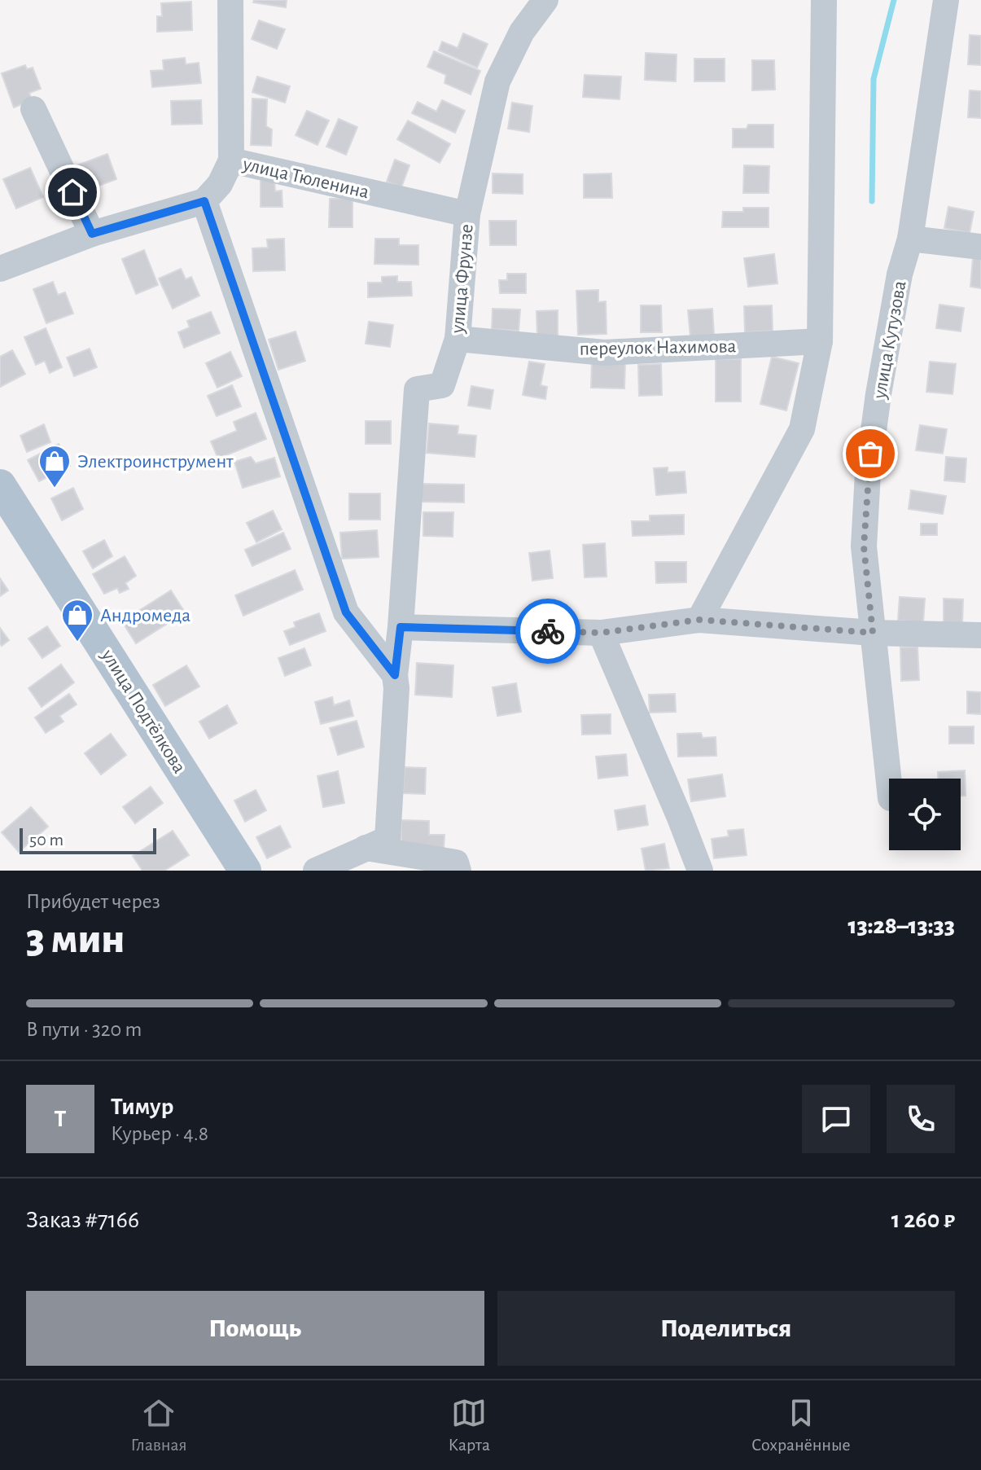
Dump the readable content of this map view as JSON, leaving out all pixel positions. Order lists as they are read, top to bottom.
{
  "streets": {
    "main road": ["улица Подтёлкова"],
    "street": [
      "улица Тюленина",
      "улица Фрунзе",
      "улица Кутузова",
      "переулок Нахимова"
    ]
  },
  "crossings": [
    ["улица Тюленина", "улица Фрунзе"],
    ["улица Фрунзе", "переулок Нахимова"]
  ],
  "places": {
    "shop": ["Электроинструмент", "Андромеда"]
  },
  "scale_bar": "50 m",
  "page": {
    "scale": "50 m",
    "heading": ["3 мин", "Прибудет через", "13:28–13:33"],
    "panel": [
      "Тимур",
      "Курьер · 4.8",
      "Заказ #7166",
      "1 260 ₽"
    ],
    "bar": "В пути · 320 m",
    "round": "Т",
    "buttons": ["Помощь", "Поделиться"],
    "tabs": ["Главная", "Карта", "Сохранённые"]
  }
}
